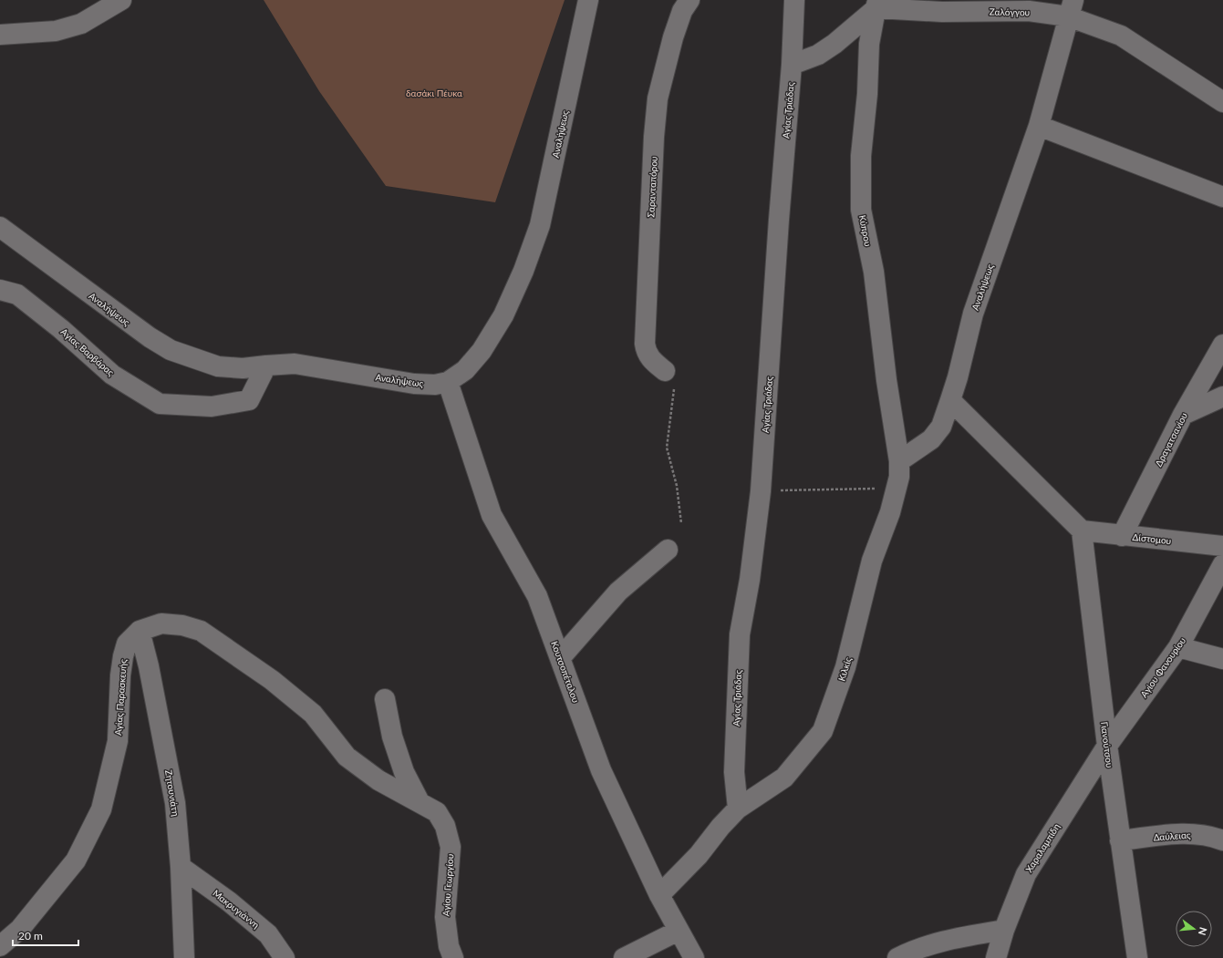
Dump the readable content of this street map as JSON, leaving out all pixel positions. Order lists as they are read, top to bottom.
{
  "streets": {
    "street": [
      "Ζαλόγγου",
      "Αγίας Τριάδας",
      "Αναλήψεως",
      "Σαρανταπόρου",
      "Κύπρου",
      "Αγίας Βαρβάρας",
      "Δραγατσανίου",
      "Δίστομου",
      "Αγίου Φανουρίου",
      "Κιλκίς",
      "Κουτσοπέταλου",
      "Αγίας Παρασκευής",
      "Γιανούτσου",
      "Ζητουνιάτη",
      "Δαύλειας",
      "Χαραλαμπίδη",
      "Αγίου Γεωργίου",
      "Μακρυγιάννη"
    ]
  },
  "crossings": [
    ["Ζαλόγγου", "Αναλήψεως"],
    ["Ζαλόγγου", "Κύπρου"],
    ["Αγίας Τριάδας", "Κιλκίς"],
    ["Αναλήψεως", "Αγίας Βαρβάρας"],
    ["Αναλήψεως", "Κουτσοπέταλου"],
    ["Κύπρου", "Κιλκίς"],
    ["Δραγατσανίου", "Δίστομου"],
    ["Δίστομου", "Γιανούτσου"],
    ["Αγίου Φανουρίου", "Γιανούτσου"],
    ["Αγίου Φανουρίου", "Χαραλαμπίδη"],
    ["Κιλκίς", "Κουτσοπέταλου"],
    ["Αγίας Παρασκευής", "Ζητουνιάτη"],
    ["Αγίας Παρασκευής", "Αγίου Γεωργίου"],
    ["Γιανούτσου", "Δαύλειας"],
    ["Γιανούτσου", "Χαραλαμπίδη"],
    ["Ζητουνιάτη", "Μακρυγιάννη"]
  ],
  "parks": ["δασάκι Πέυκα"],
  "scale_bar": "20 m",
  "north": "right"
}
